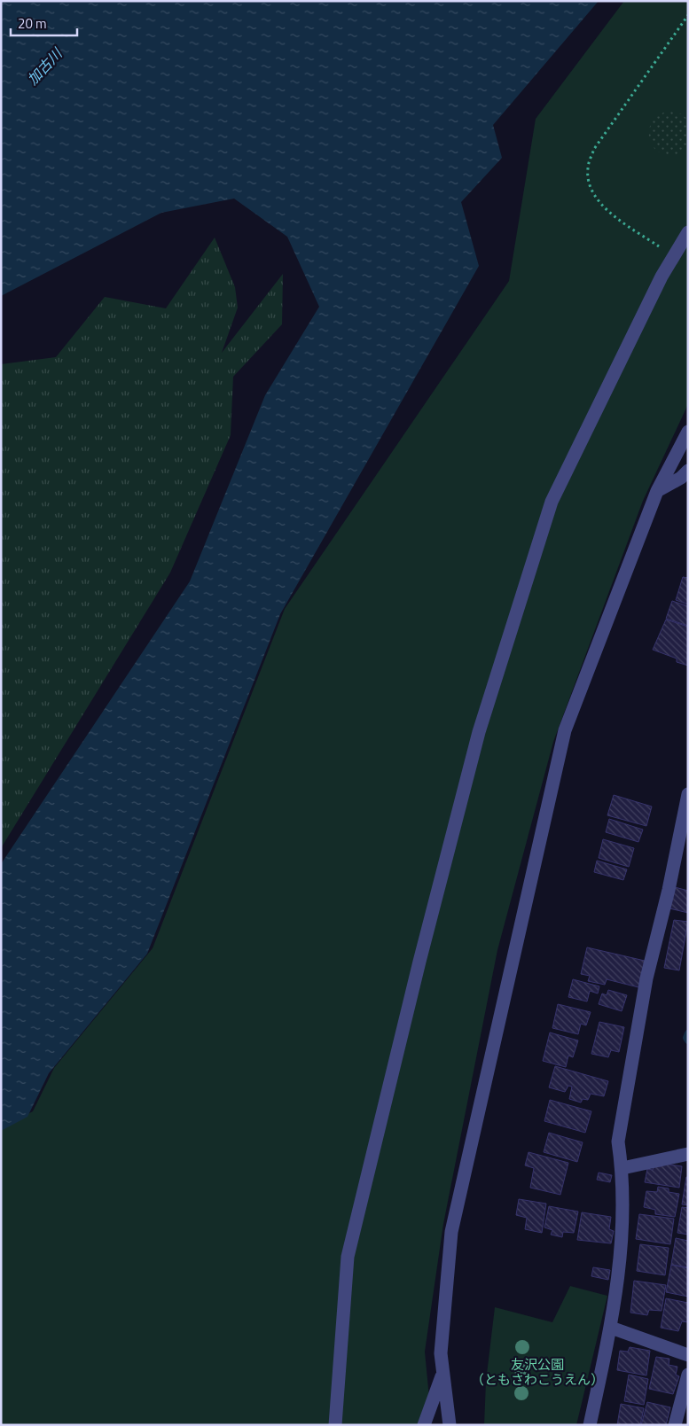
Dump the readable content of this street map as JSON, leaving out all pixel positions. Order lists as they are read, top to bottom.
{
  "water": ["加古川"],
  "parks": ["友沢公園 （ともさわこうえん）"],
  "scale_bar": "20 m"
}
